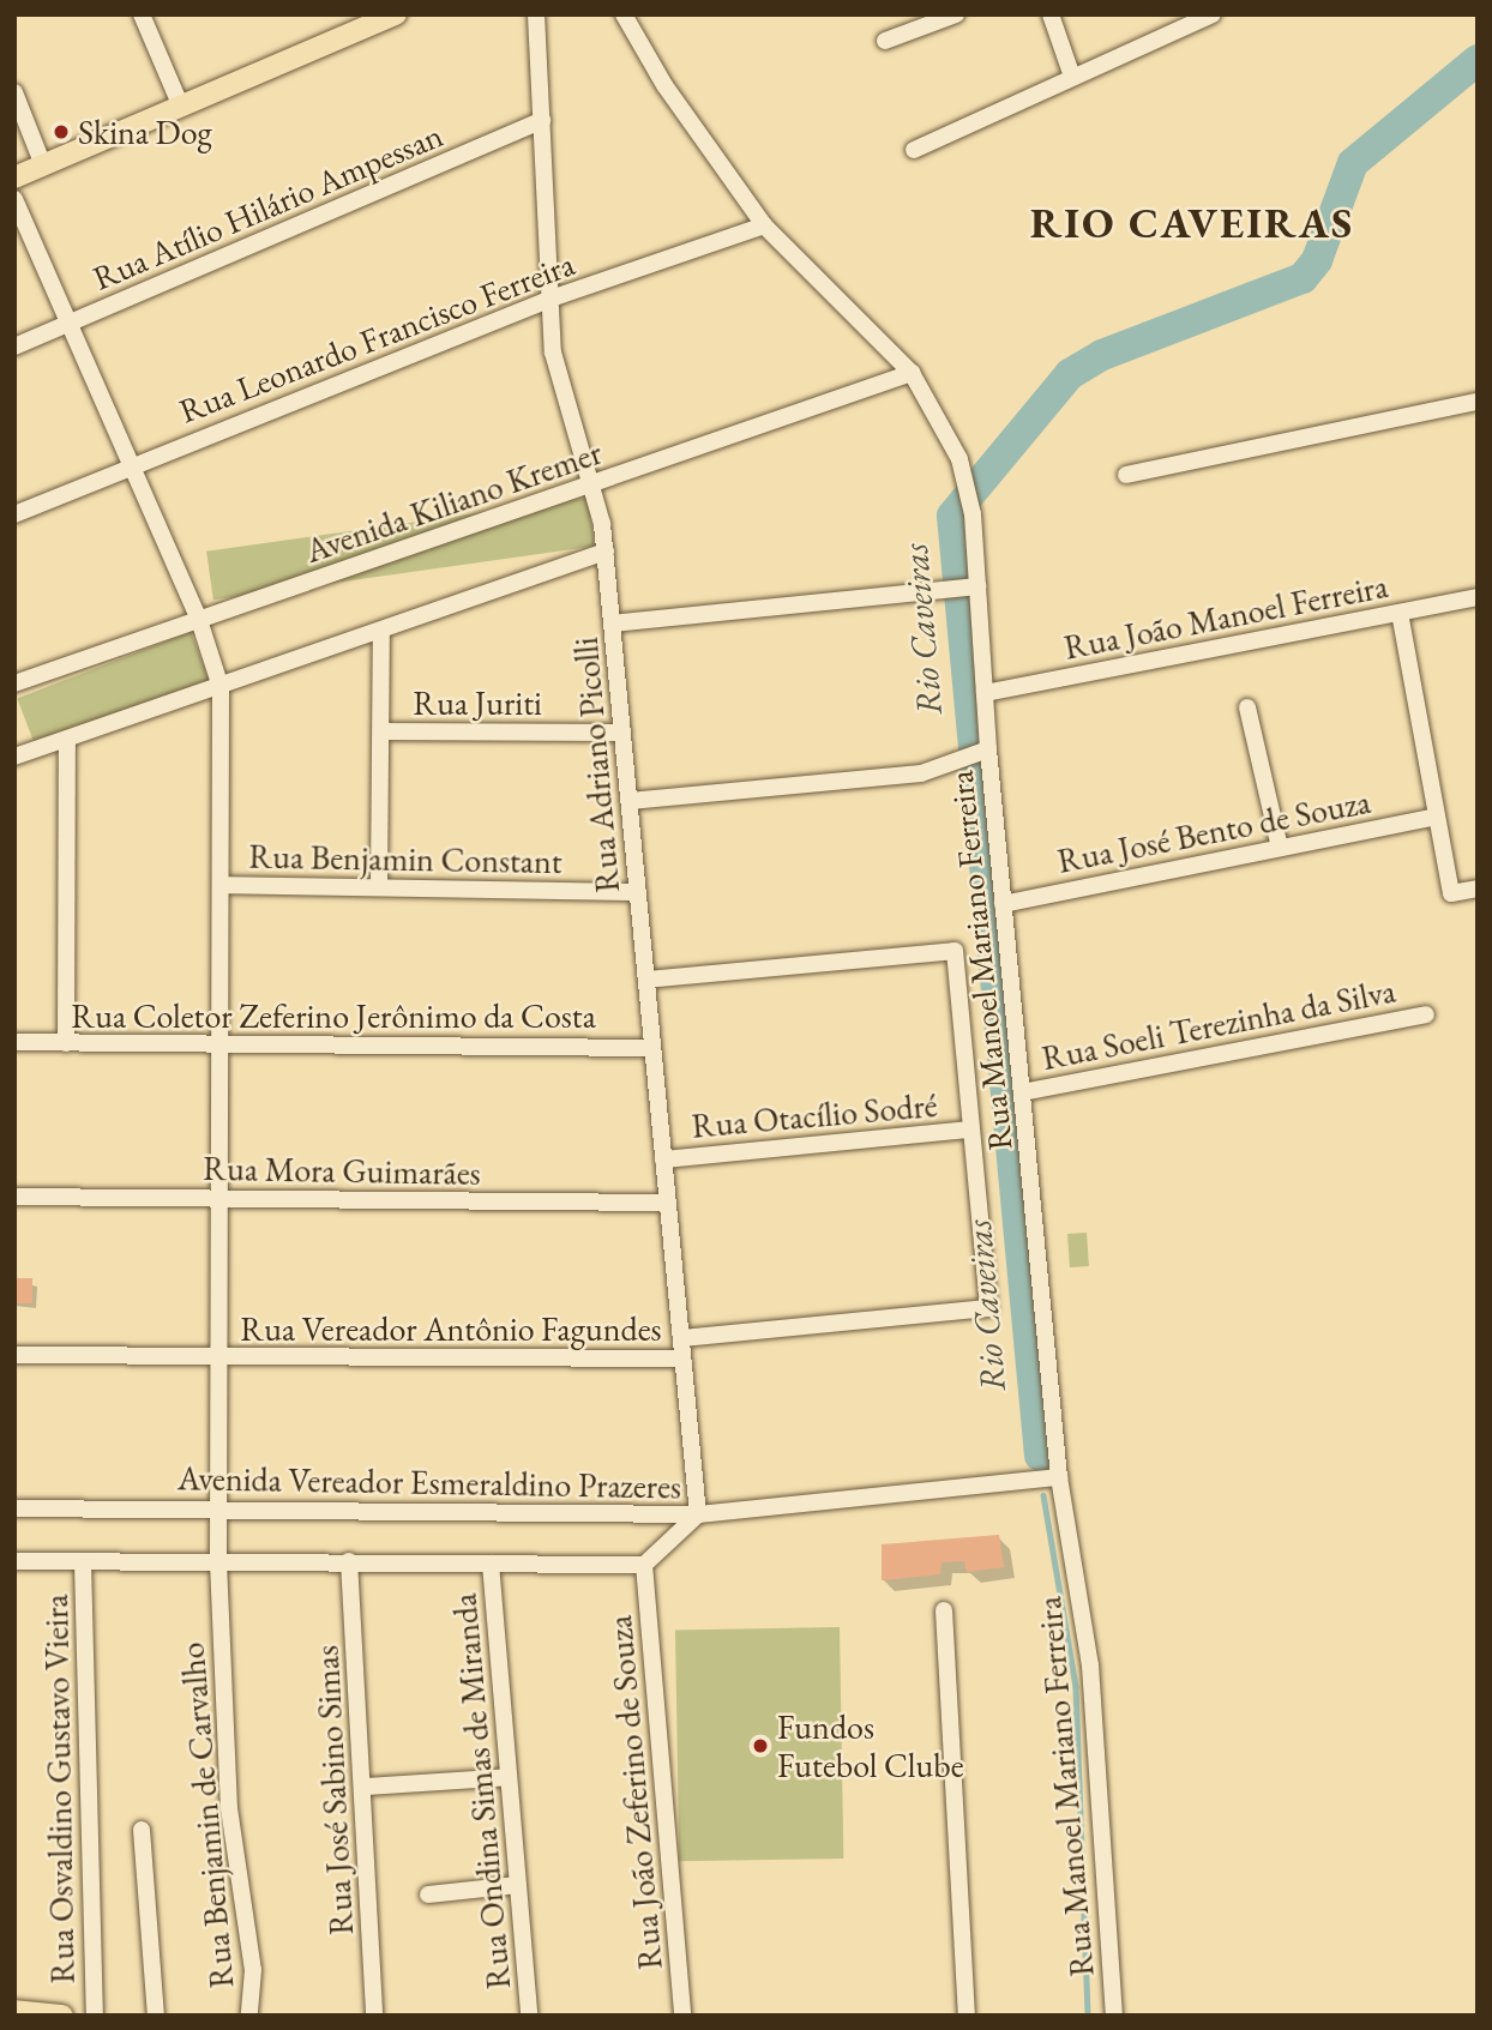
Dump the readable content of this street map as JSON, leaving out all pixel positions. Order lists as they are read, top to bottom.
{
  "streets": {
    "street": [
      "Rua Atílio Hilário Ampessan",
      "Rua Leonardo Francisco Ferreira",
      "Avenida Kiliano Kremer",
      "Rua João Manoel Ferreira",
      "Rua Juriti",
      "Rua Adriano Picolli",
      "Rua José Bento de Souza",
      "Rua Benjamin Constant",
      "Rua Manoel Mariano Ferreira",
      "Rua Coletor Zeferino Jerônimo da Costa",
      "Rua Soeli Terezinha da Silva",
      "Rua Otacílio Sodré",
      "Rua Mora Guimarães",
      "Rua Vereador Antônio Fagundes",
      "Avenida Vereador Esmeraldino Prazeres",
      "Rua Osvaldino Gustavo Vieira",
      "Rua José Sabino Simas",
      "Rua Ondina Simas de Miranda",
      "Rua João Zeferino de Souza",
      "Rua Benjamin de Carvalho"
    ]
  },
  "crossings": [
    ["Rua Atílio Hilário Ampessan", "Rua Adriano Picolli"],
    ["Rua Atílio Hilário Ampessan", "Rua Benjamin de Carvalho"],
    ["Rua Leonardo Francisco Ferreira", "Rua Adriano Picolli"],
    ["Rua Leonardo Francisco Ferreira", "Rua Manoel Mariano Ferreira"],
    ["Rua Leonardo Francisco Ferreira", "Rua Benjamin de Carvalho"],
    ["Avenida Kiliano Kremer", "Rua Adriano Picolli"],
    ["Avenida Kiliano Kremer", "Rua Manoel Mariano Ferreira"],
    ["Avenida Kiliano Kremer", "Rua Benjamin de Carvalho"],
    ["Rua João Manoel Ferreira", "Rua Manoel Mariano Ferreira"],
    ["Rua Juriti", "Rua Adriano Picolli"],
    ["Rua Adriano Picolli", "Rua Benjamin Constant"],
    ["Rua Adriano Picolli", "Rua Coletor Zeferino Jerônimo da Costa"],
    ["Rua Adriano Picolli", "Rua Otacílio Sodré"],
    ["Rua Adriano Picolli", "Rua Mora Guimarães"],
    ["Rua Adriano Picolli", "Rua Vereador Antônio Fagundes"],
    ["Rua Adriano Picolli", "Avenida Vereador Esmeraldino Prazeres"],
    ["Rua José Bento de Souza", "Rua Manoel Mariano Ferreira"],
    ["Rua Benjamin Constant", "Rua Benjamin de Carvalho"],
    ["Rua Manoel Mariano Ferreira", "Rua Soeli Terezinha da Silva"],
    ["Rua Coletor Zeferino Jerônimo da Costa", "Rua Benjamin de Carvalho"],
    ["Rua Mora Guimarães", "Rua Benjamin de Carvalho"],
    ["Rua Vereador Antônio Fagundes", "Rua Benjamin de Carvalho"],
    ["Avenida Vereador Esmeraldino Prazeres", "Rua João Zeferino de Souza"],
    ["Avenida Vereador Esmeraldino Prazeres", "Rua Benjamin de Carvalho"]
  ],
  "districts": ["RIO CAVEIRAS"],
  "water": ["Rio Caveiras"],
  "places": ["Skina Dog", "Fundos Futebol Clube"]
}
